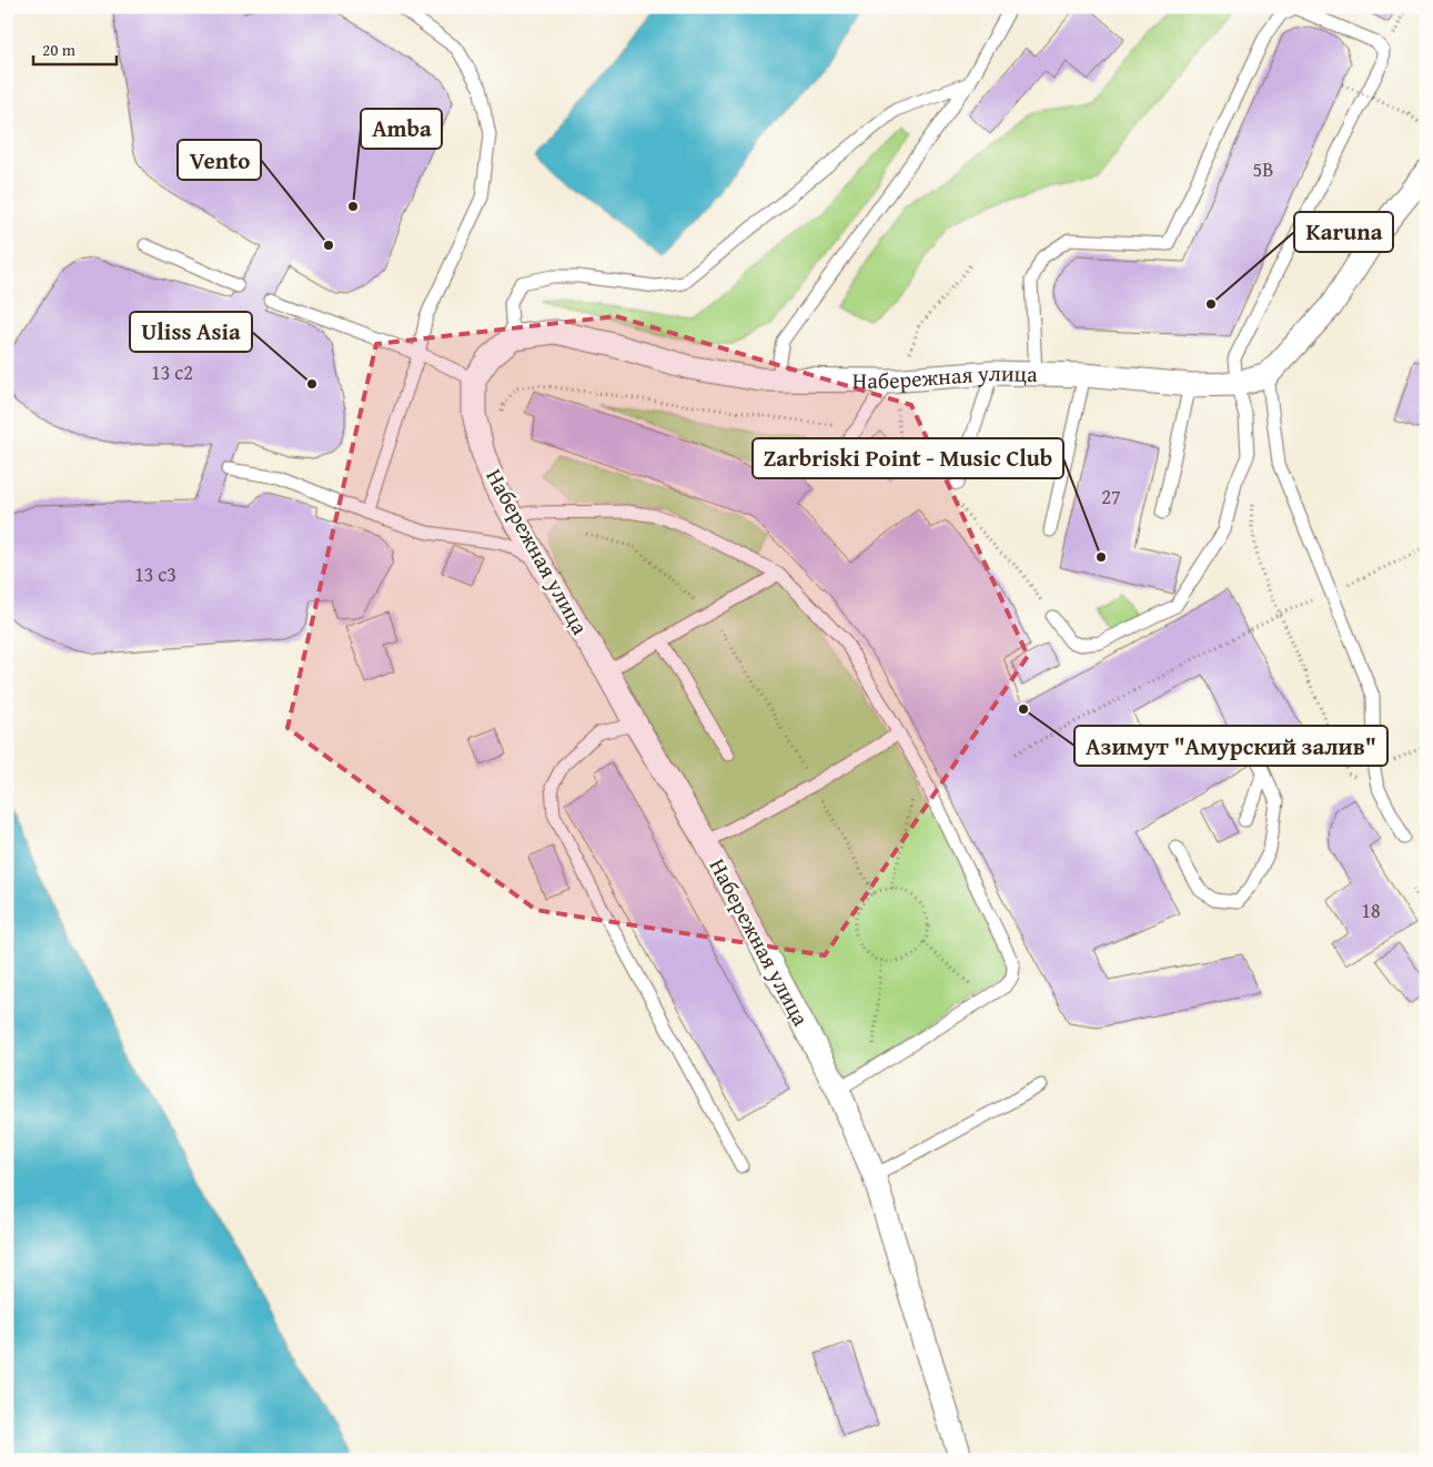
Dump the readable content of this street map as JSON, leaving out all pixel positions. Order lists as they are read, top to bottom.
{
  "streets": {
    "street": ["Набережная улица"]
  },
  "places": [
    "Amba",
    "Vento",
    "Karuna",
    "Uliss Asia",
    "Zarbriski Point - Music Club",
    "Азимут \"Амурский залив\""
  ],
  "house_numbers": [
    "5В",
    "13 с2",
    "27",
    "13 с3",
    "18"
  ],
  "scale_bar": "20 m"
}
